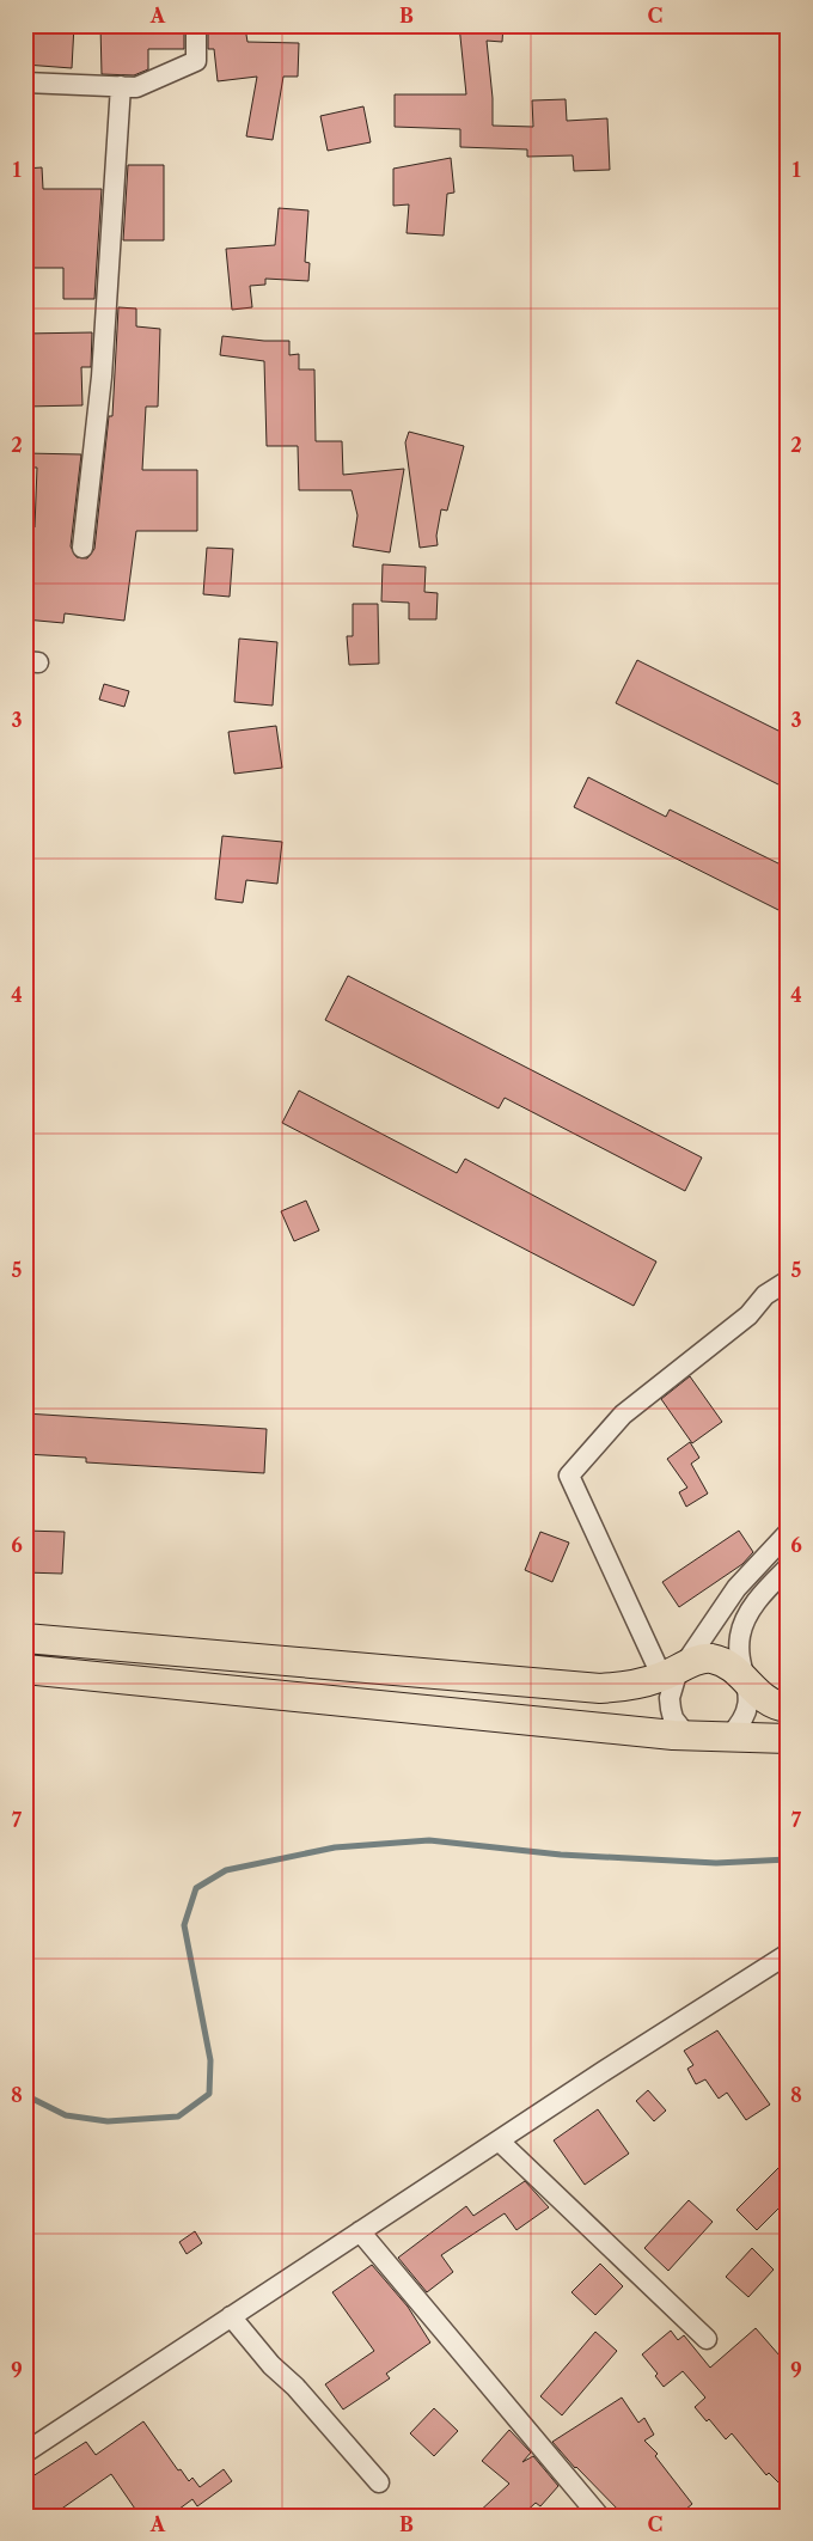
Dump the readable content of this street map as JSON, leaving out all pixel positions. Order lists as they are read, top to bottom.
{
  "grid": {
    "columns": ["A", "B", "C"],
    "rows": [
      "1",
      "2",
      "3",
      "4",
      "5",
      "6",
      "7",
      "8",
      "9"
    ]
  }
}
